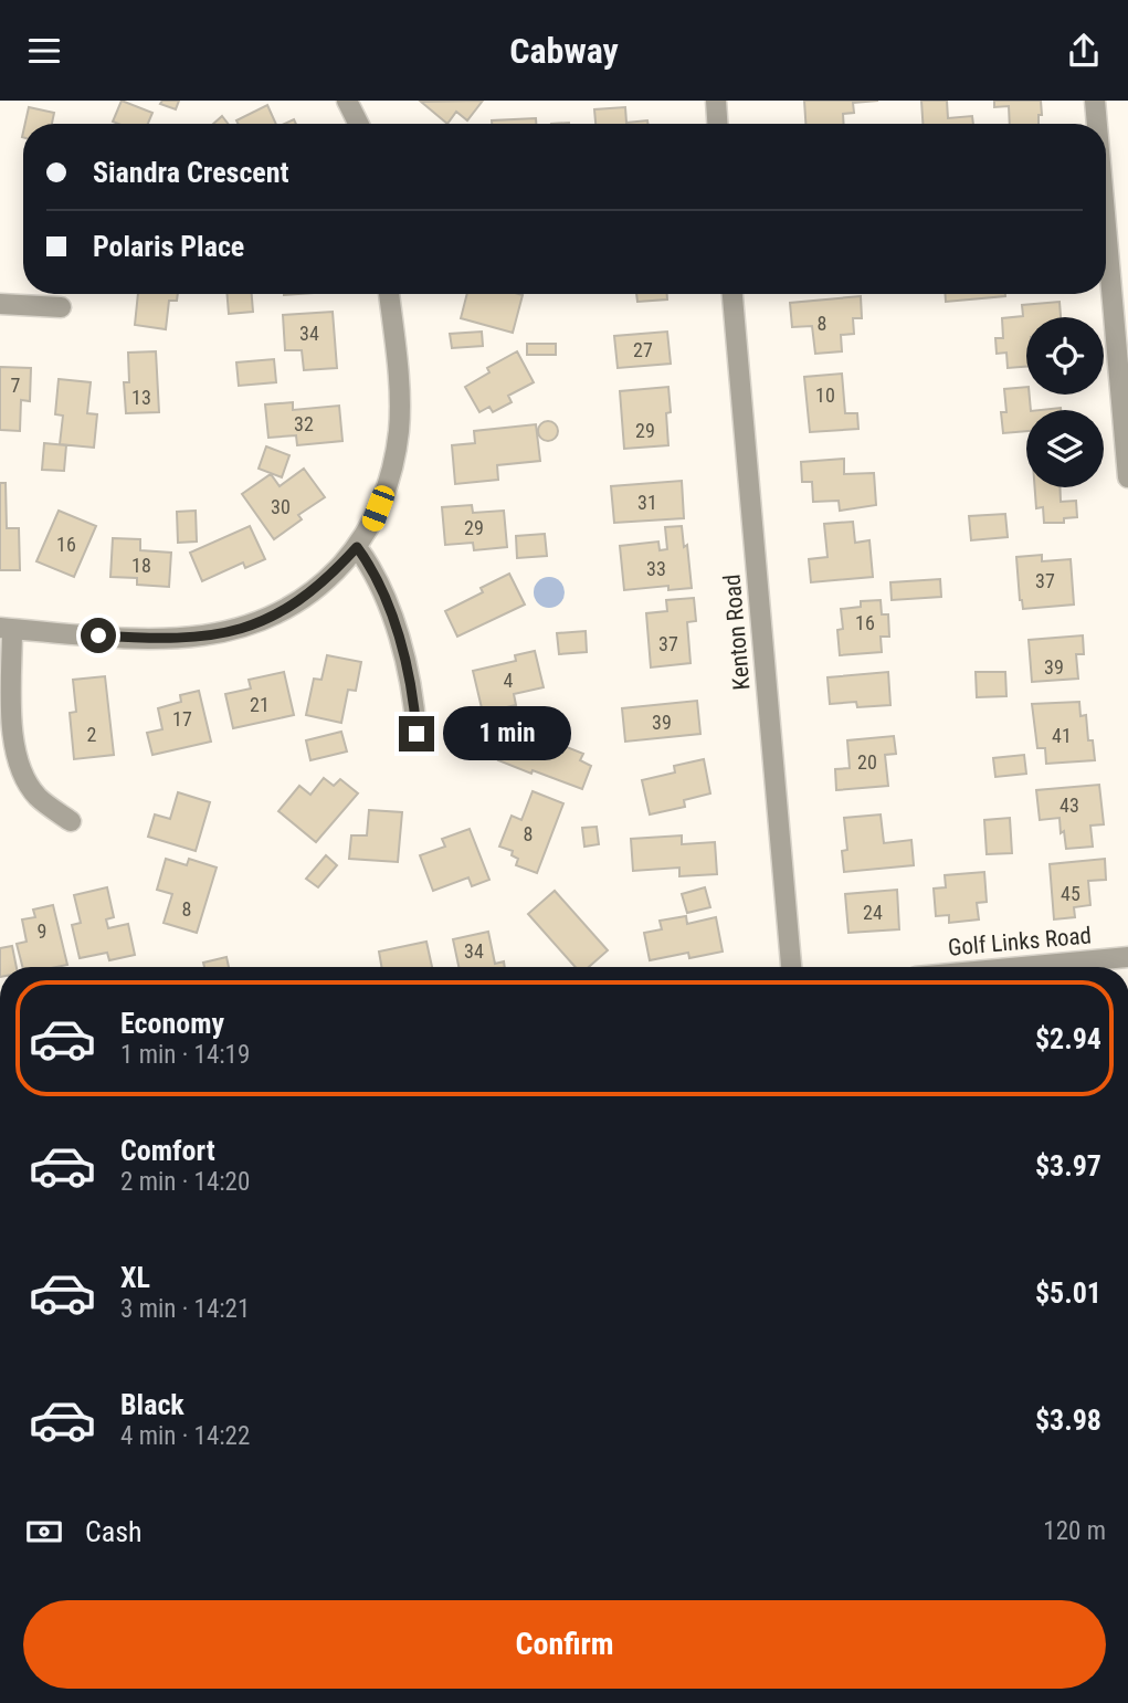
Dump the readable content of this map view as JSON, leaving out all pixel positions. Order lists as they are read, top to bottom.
{
  "streets": {
    "street": ["Kenton Road", "Golf Links Road"]
  },
  "house_numbers": [
    "8",
    "34",
    "27",
    "7",
    "10",
    "13",
    "32",
    "29",
    "31",
    "30",
    "29",
    "16",
    "18",
    "33",
    "37",
    "16",
    "37",
    "39",
    "4",
    "21",
    "17",
    "39",
    "2",
    "41",
    "20",
    "43",
    "8",
    "45",
    "8",
    "24",
    "9",
    "34"
  ],
  "page": {
    "header": "Cabway",
    "banner": ["Siandra Crescent", "Polaris Place"],
    "bubble": "1 min",
    "list": [
      {
        "name": "Economy",
        "note": "1 min · 14:19",
        "value": "$2.94"
      },
      {
        "name": "Comfort",
        "note": "2 min · 14:20",
        "value": "$3.97"
      },
      {
        "name": "XL",
        "note": "3 min · 14:21",
        "value": "$5.01"
      },
      {
        "name": "Black",
        "note": "4 min · 14:22",
        "value": "$3.98"
      }
    ],
    "pay": ["Cash", "120 m"],
    "buttons": "Confirm"
  }
}
